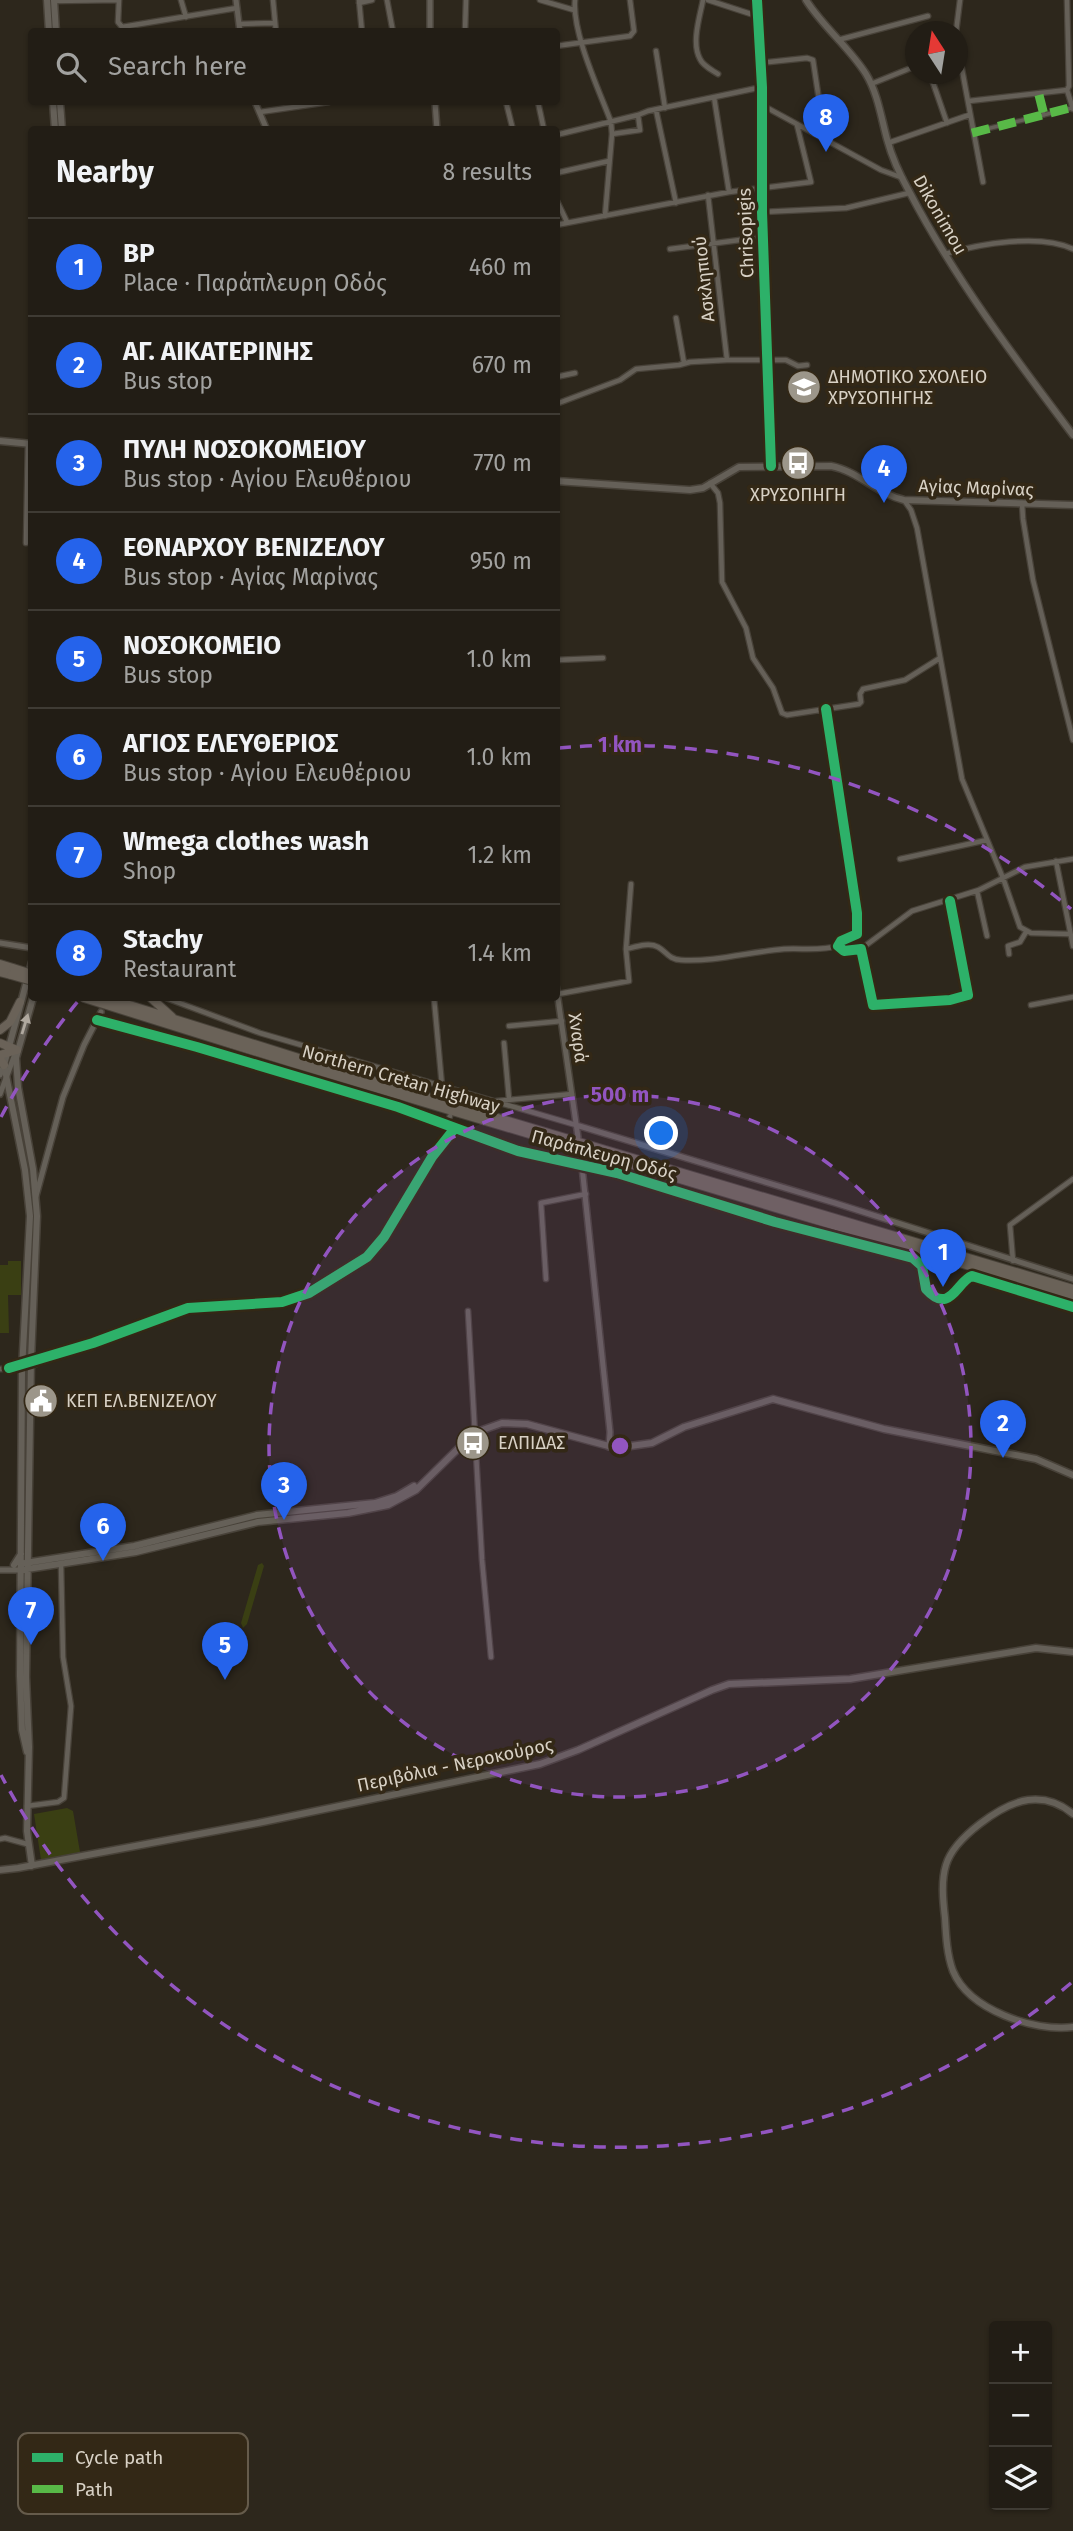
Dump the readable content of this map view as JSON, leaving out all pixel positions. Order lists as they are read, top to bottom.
{
  "streets": {
    "highway": ["Northern Cretan Highway"],
    "main road": ["Dikonimou", "Αγίας Μαρίνας", "Περιβόλια - Νεροκούρος"],
    "street": [
      "Chrisopigis",
      "Ασκληπιού",
      "Χναρά",
      "Παράπλευρη Οδός"
    ]
  },
  "crossings": [
    ["Chrisopigis", "Αγίας Μαρίνας"],
    ["Χναρά", "Παράπλευρη Οδός"]
  ],
  "places": {
    "school or university": ["ΔΗΜΟΤΙΚΟ ΣΧΟΛΕΙΟ ΧΡΥΣΟΠΗΓΗΣ"],
    "bus stop": ["ΧΡΥΣΟΠΗΓΗ", "ΕΛΠΙΔΑΣ"],
    "public building": ["ΚΕΠ ΕΛ.ΒΕΝΙΖΕΛΟΥ"]
  },
  "legend": ["Cycle path", "Path"],
  "north": "top",
  "page": {
    "search": "Search here",
    "pins": [
      "8",
      "4",
      "1",
      "2",
      "3",
      "6",
      "7",
      "5"
    ],
    "heading": ["Nearby", "8 results"],
    "list": [
      {
        "mark": "1",
        "name": "BP",
        "note": "Place · Παράπλευρη Οδός",
        "value": "460 m"
      },
      {
        "mark": "2",
        "name": "ΑΓ. ΑΙΚΑΤΕΡΙΝΗΣ",
        "note": "Bus stop",
        "value": "670 m"
      },
      {
        "mark": "3",
        "name": "ΠΥΛΗ ΝΟΣΟΚΟΜΕΙΟΥ",
        "note": "Bus stop · Αγίου Ελευθέριου",
        "value": "770 m"
      },
      {
        "mark": "4",
        "name": "ΕΘΝΑΡΧΟΥ ΒΕΝΙΖΕΛΟΥ",
        "note": "Bus stop · Αγίας Μαρίνας",
        "value": "950 m"
      },
      {
        "mark": "5",
        "name": "ΝΟΣΟΚΟΜΕΙΟ",
        "note": "Bus stop",
        "value": "1.0 km"
      },
      {
        "mark": "6",
        "name": "ΑΓΙΟΣ ΕΛΕΥΘΕΡΙΟΣ",
        "note": "Bus stop · Αγίου Ελευθέριου",
        "value": "1.0 km"
      },
      {
        "mark": "7",
        "name": "Wmega clothes wash",
        "note": "Shop",
        "value": "1.2 km"
      },
      {
        "mark": "8",
        "name": "Stachy",
        "note": "Restaurant",
        "value": "1.4 km"
      }
    ],
    "map_buttons": ["+", "−"]
  },
  "rings": ["1 km", "500 m"]
}
